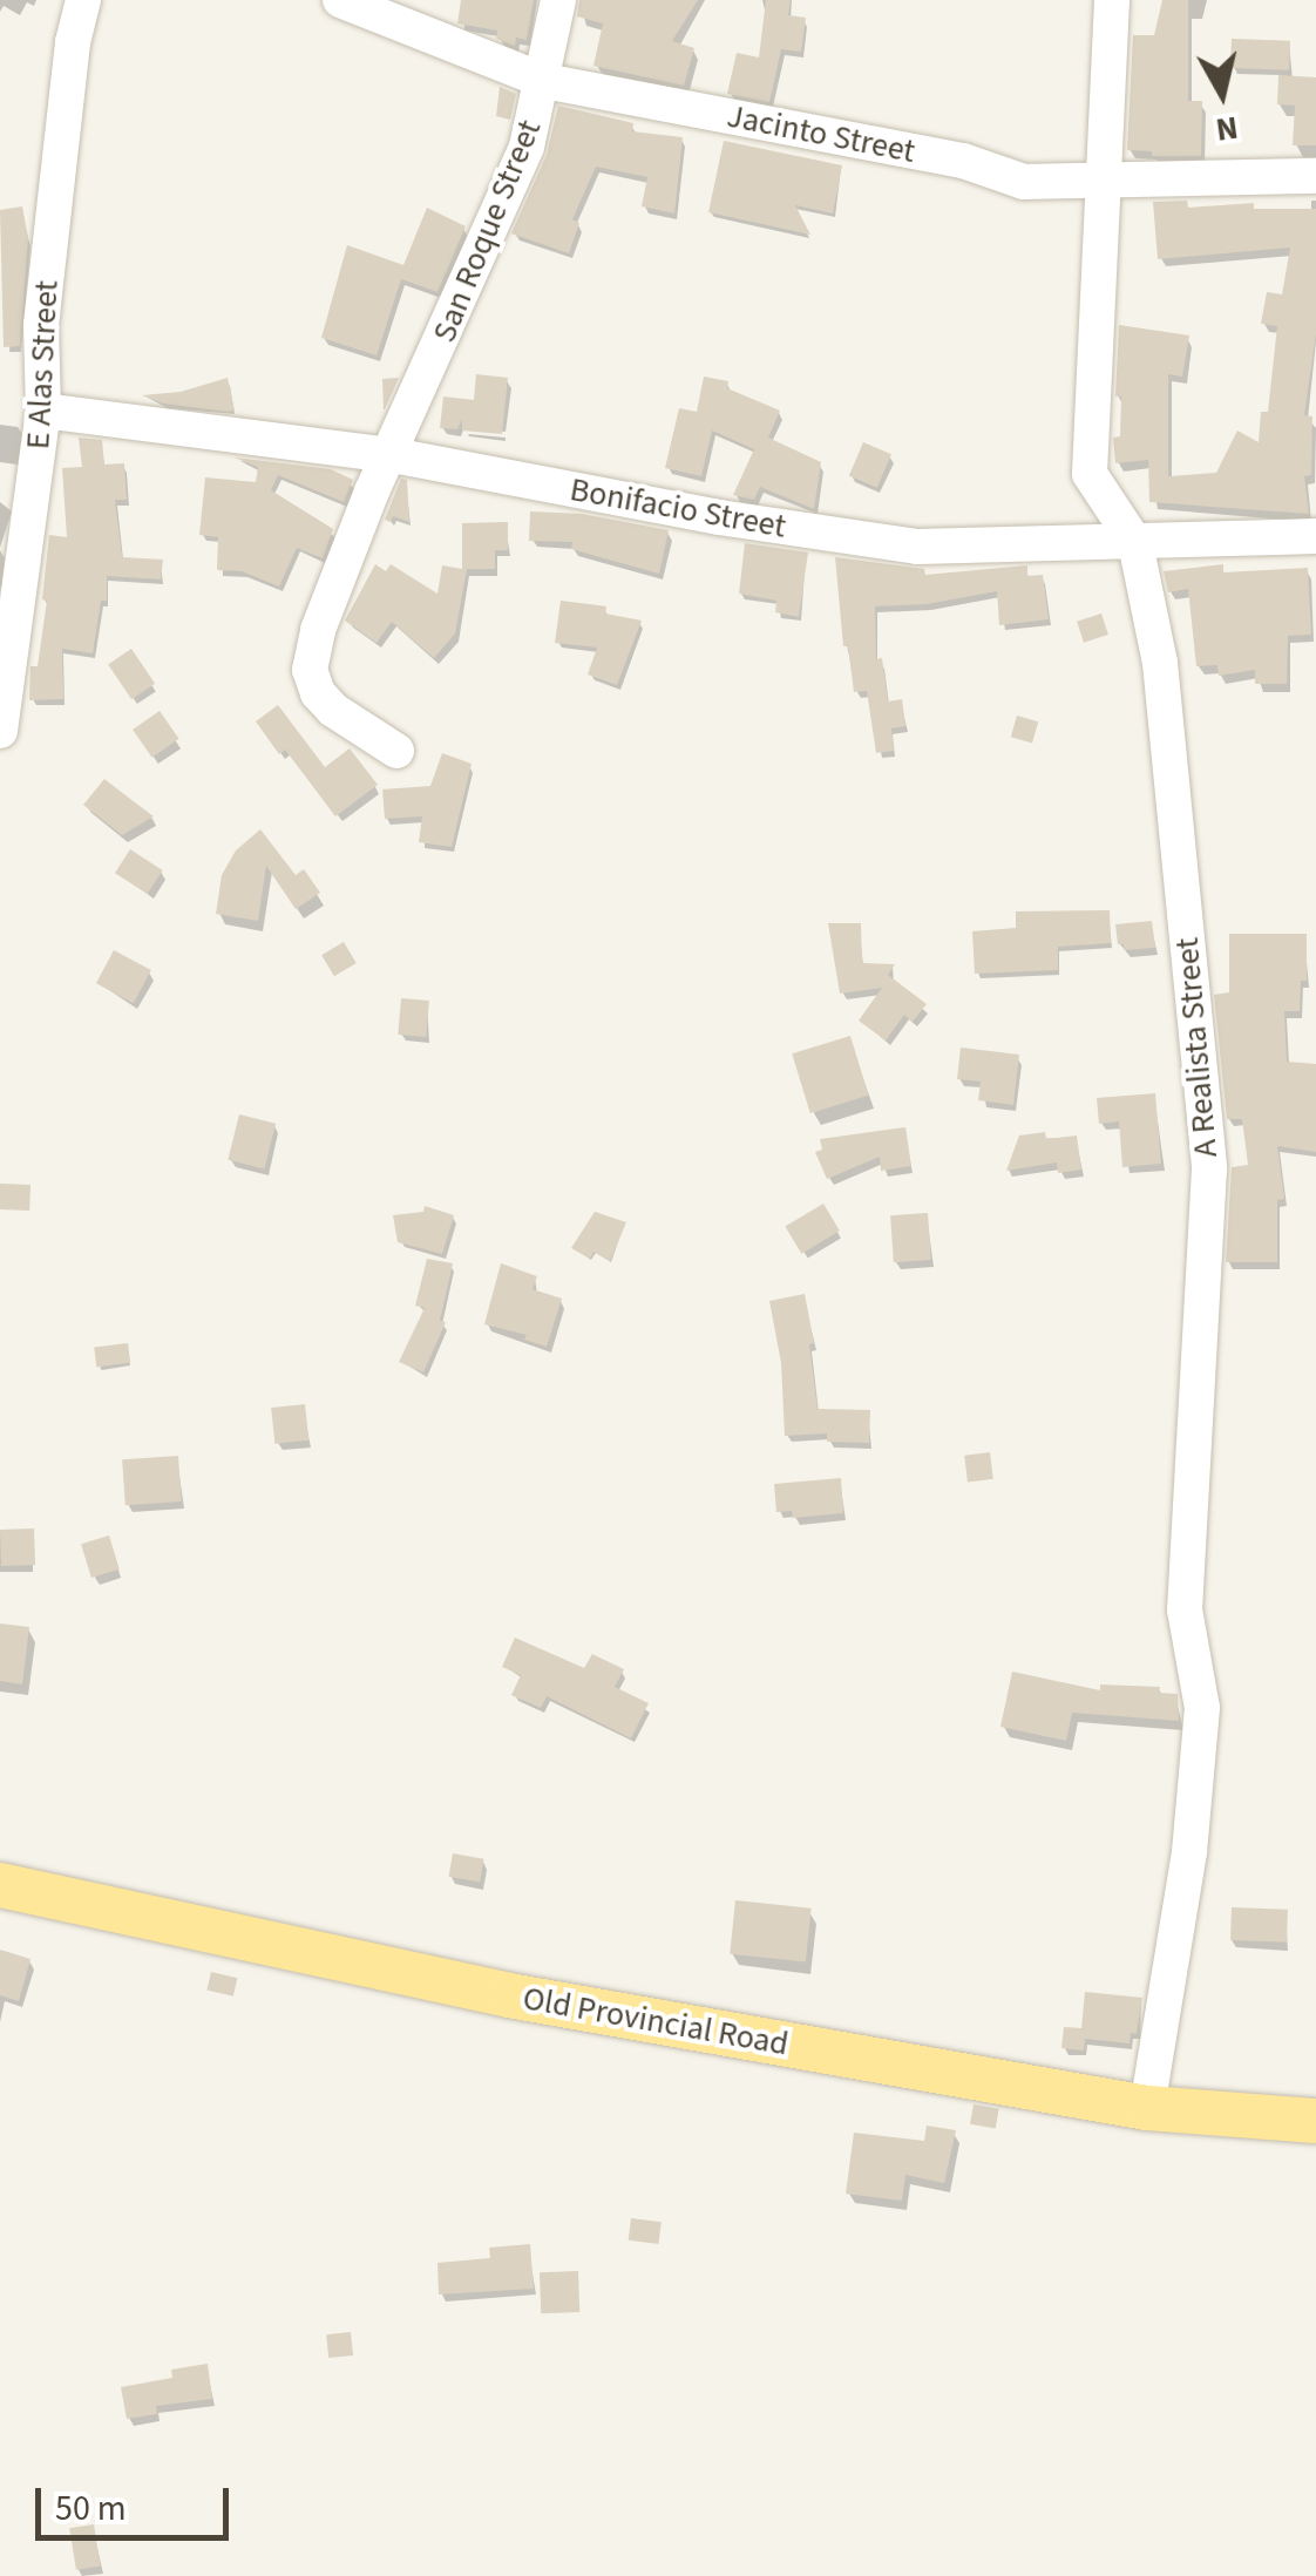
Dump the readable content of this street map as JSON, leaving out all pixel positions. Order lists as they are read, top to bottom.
{
  "streets": {
    "main road": ["Old Provincial Road"],
    "street": [
      "Jacinto Street",
      "San Roque Street",
      "E Alas Street",
      "Bonifacio Street",
      "A Realista Street"
    ]
  },
  "crossings": [
    ["Jacinto Street", "San Roque Street"],
    ["Jacinto Street", "A Realista Street"],
    ["San Roque Street", "Bonifacio Street"],
    ["E Alas Street", "Bonifacio Street"],
    ["Bonifacio Street", "A Realista Street"],
    ["A Realista Street", "Old Provincial Road"]
  ],
  "scale_bar": "50 m",
  "north": "bottom"
}
